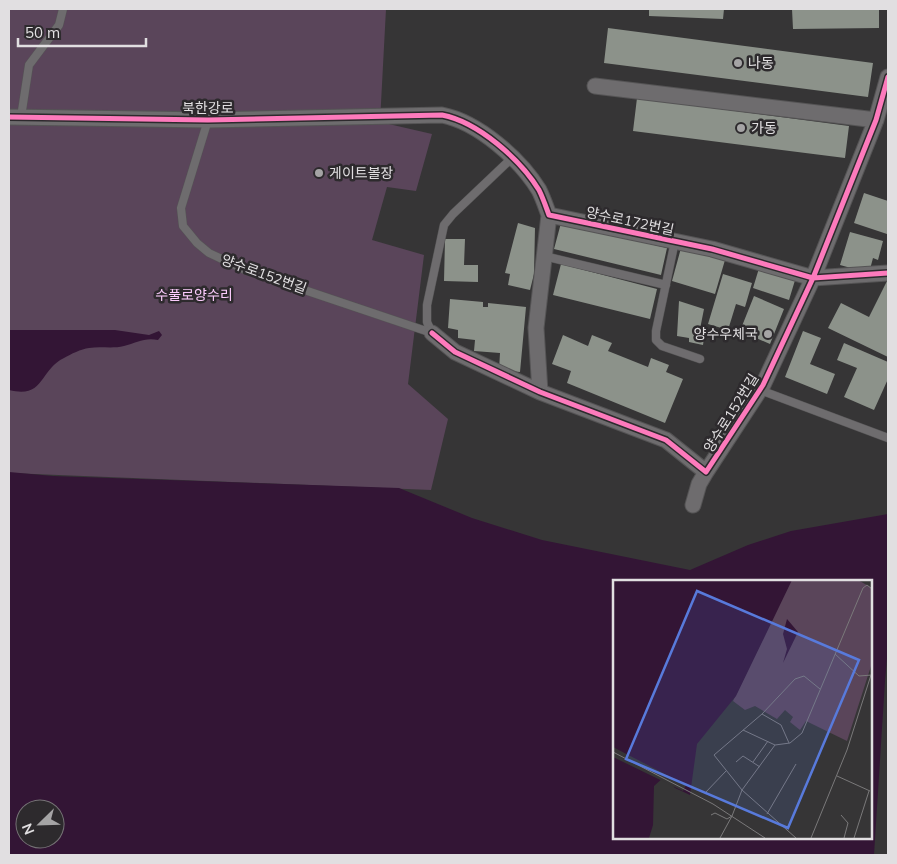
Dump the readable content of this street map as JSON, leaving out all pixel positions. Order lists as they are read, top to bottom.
{
  "streets": {
    "street": ["북한강로", "양수로172번길", "양수로152번길"]
  },
  "crossings": [
    ["북한강로", "양수로152번길"],
    ["양수로172번길", "양수로152번길"]
  ],
  "parks": ["수풀로양수리"],
  "places": [
    "나동",
    "가동",
    "게이트볼장",
    "양수우체국"
  ],
  "scale_bar": "50 m",
  "north": "bottom left"
}
